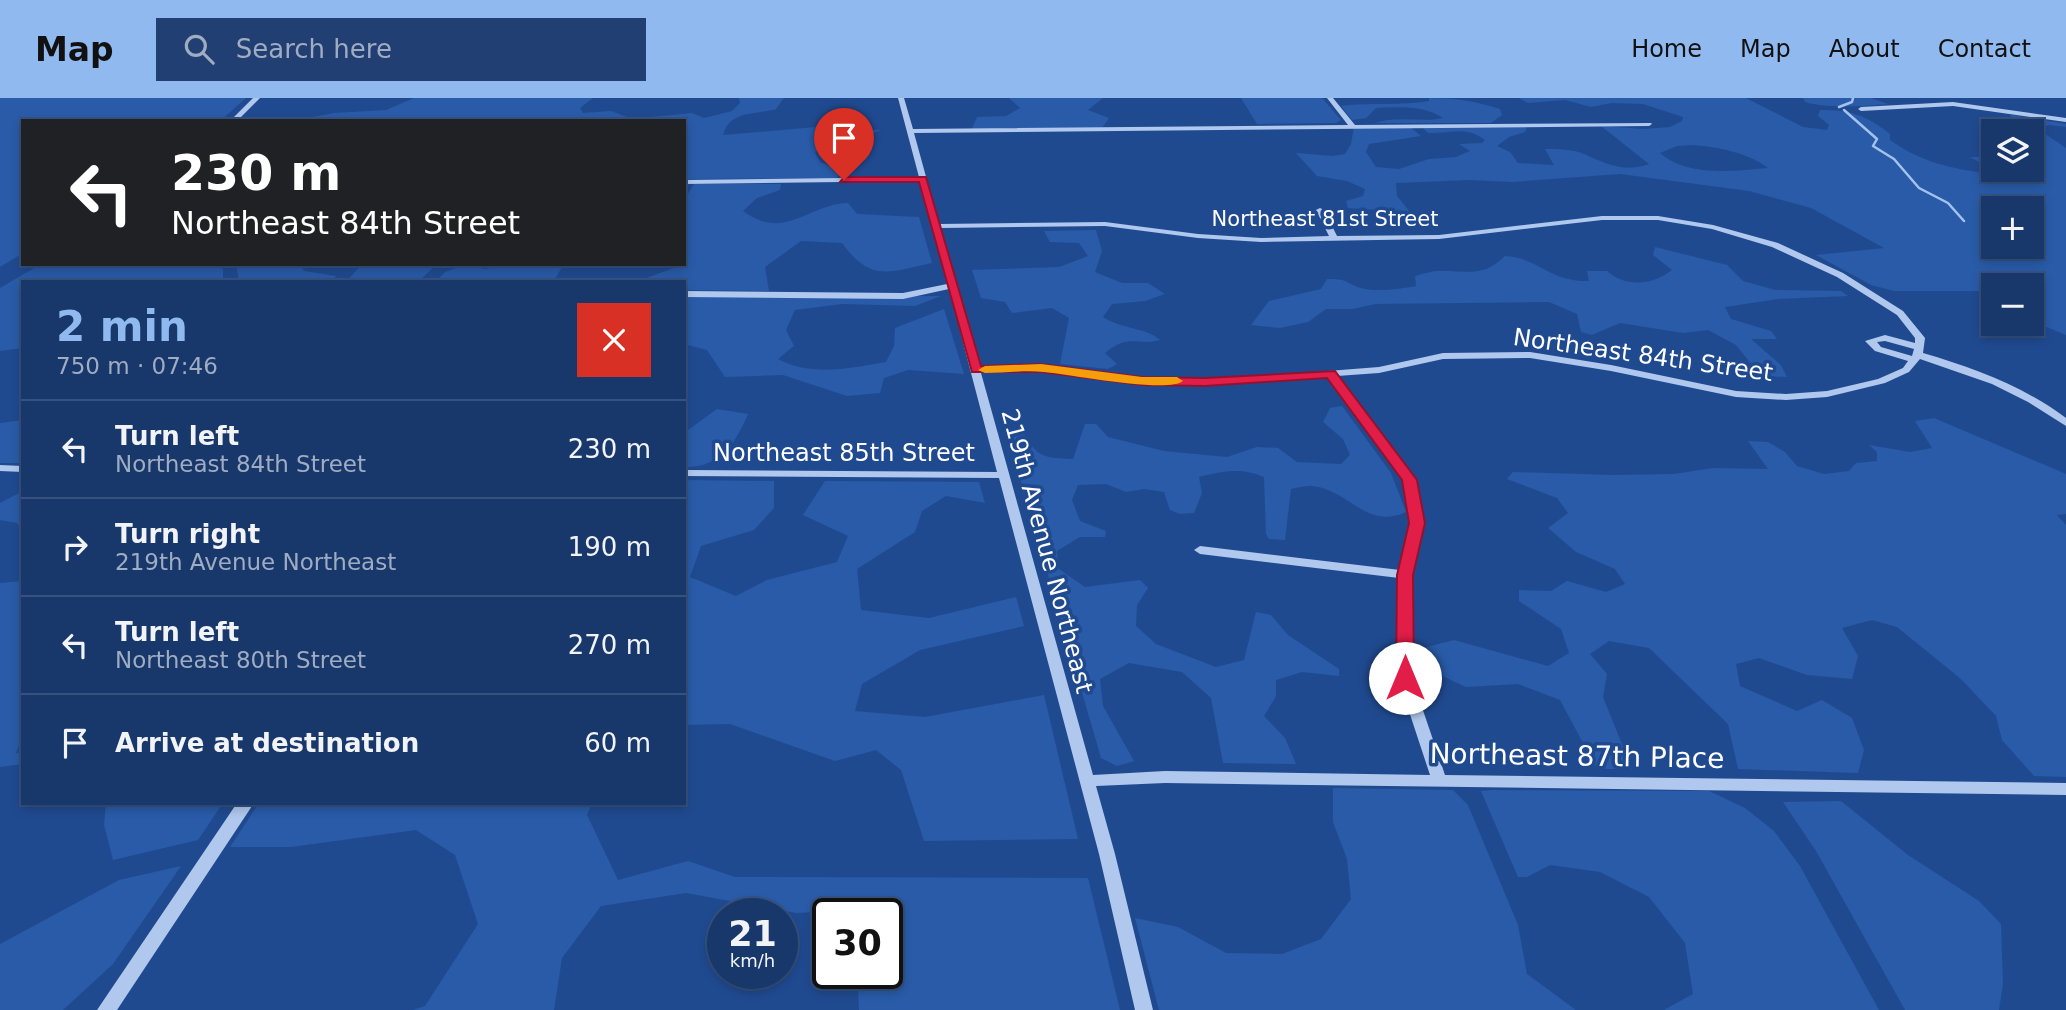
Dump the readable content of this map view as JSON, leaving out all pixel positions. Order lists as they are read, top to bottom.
{
  "streets": {
    "street": [
      "Northeast 81st Street",
      "Northeast 84th Street",
      "Northeast 85th Street",
      "219th Avenue Northeast",
      "Northeast 87th Place"
    ]
  },
  "crossings": [
    ["Northeast 81st Street", "Northeast 84th Street"],
    ["Northeast 81st Street", "219th Avenue Northeast"],
    ["Northeast 84th Street", "219th Avenue Northeast"],
    ["Northeast 85th Street", "219th Avenue Northeast"],
    ["219th Avenue Northeast", "Northeast 87th Place"]
  ],
  "page": {
    "header": "Map",
    "search": "Search here",
    "nav": [
      "Home",
      "Map",
      "About",
      "Contact"
    ],
    "map_buttons": ["+", "−"],
    "turn": ["230 m", "Northeast 84th Street"],
    "heading": ["2 min", "750 m · 07:46"],
    "list": [
      {
        "name": "Turn left",
        "note": "Northeast 84th Street",
        "value": "230 m"
      },
      {
        "name": "Turn right",
        "note": "219th Avenue Northeast",
        "value": "190 m"
      },
      {
        "name": "Turn left",
        "note": "Northeast 80th Street",
        "value": "270 m"
      },
      {
        "name": "Arrive at destination",
        "value": "60 m"
      }
    ],
    "speed": "21 km/h",
    "limit": "30"
  }
}
